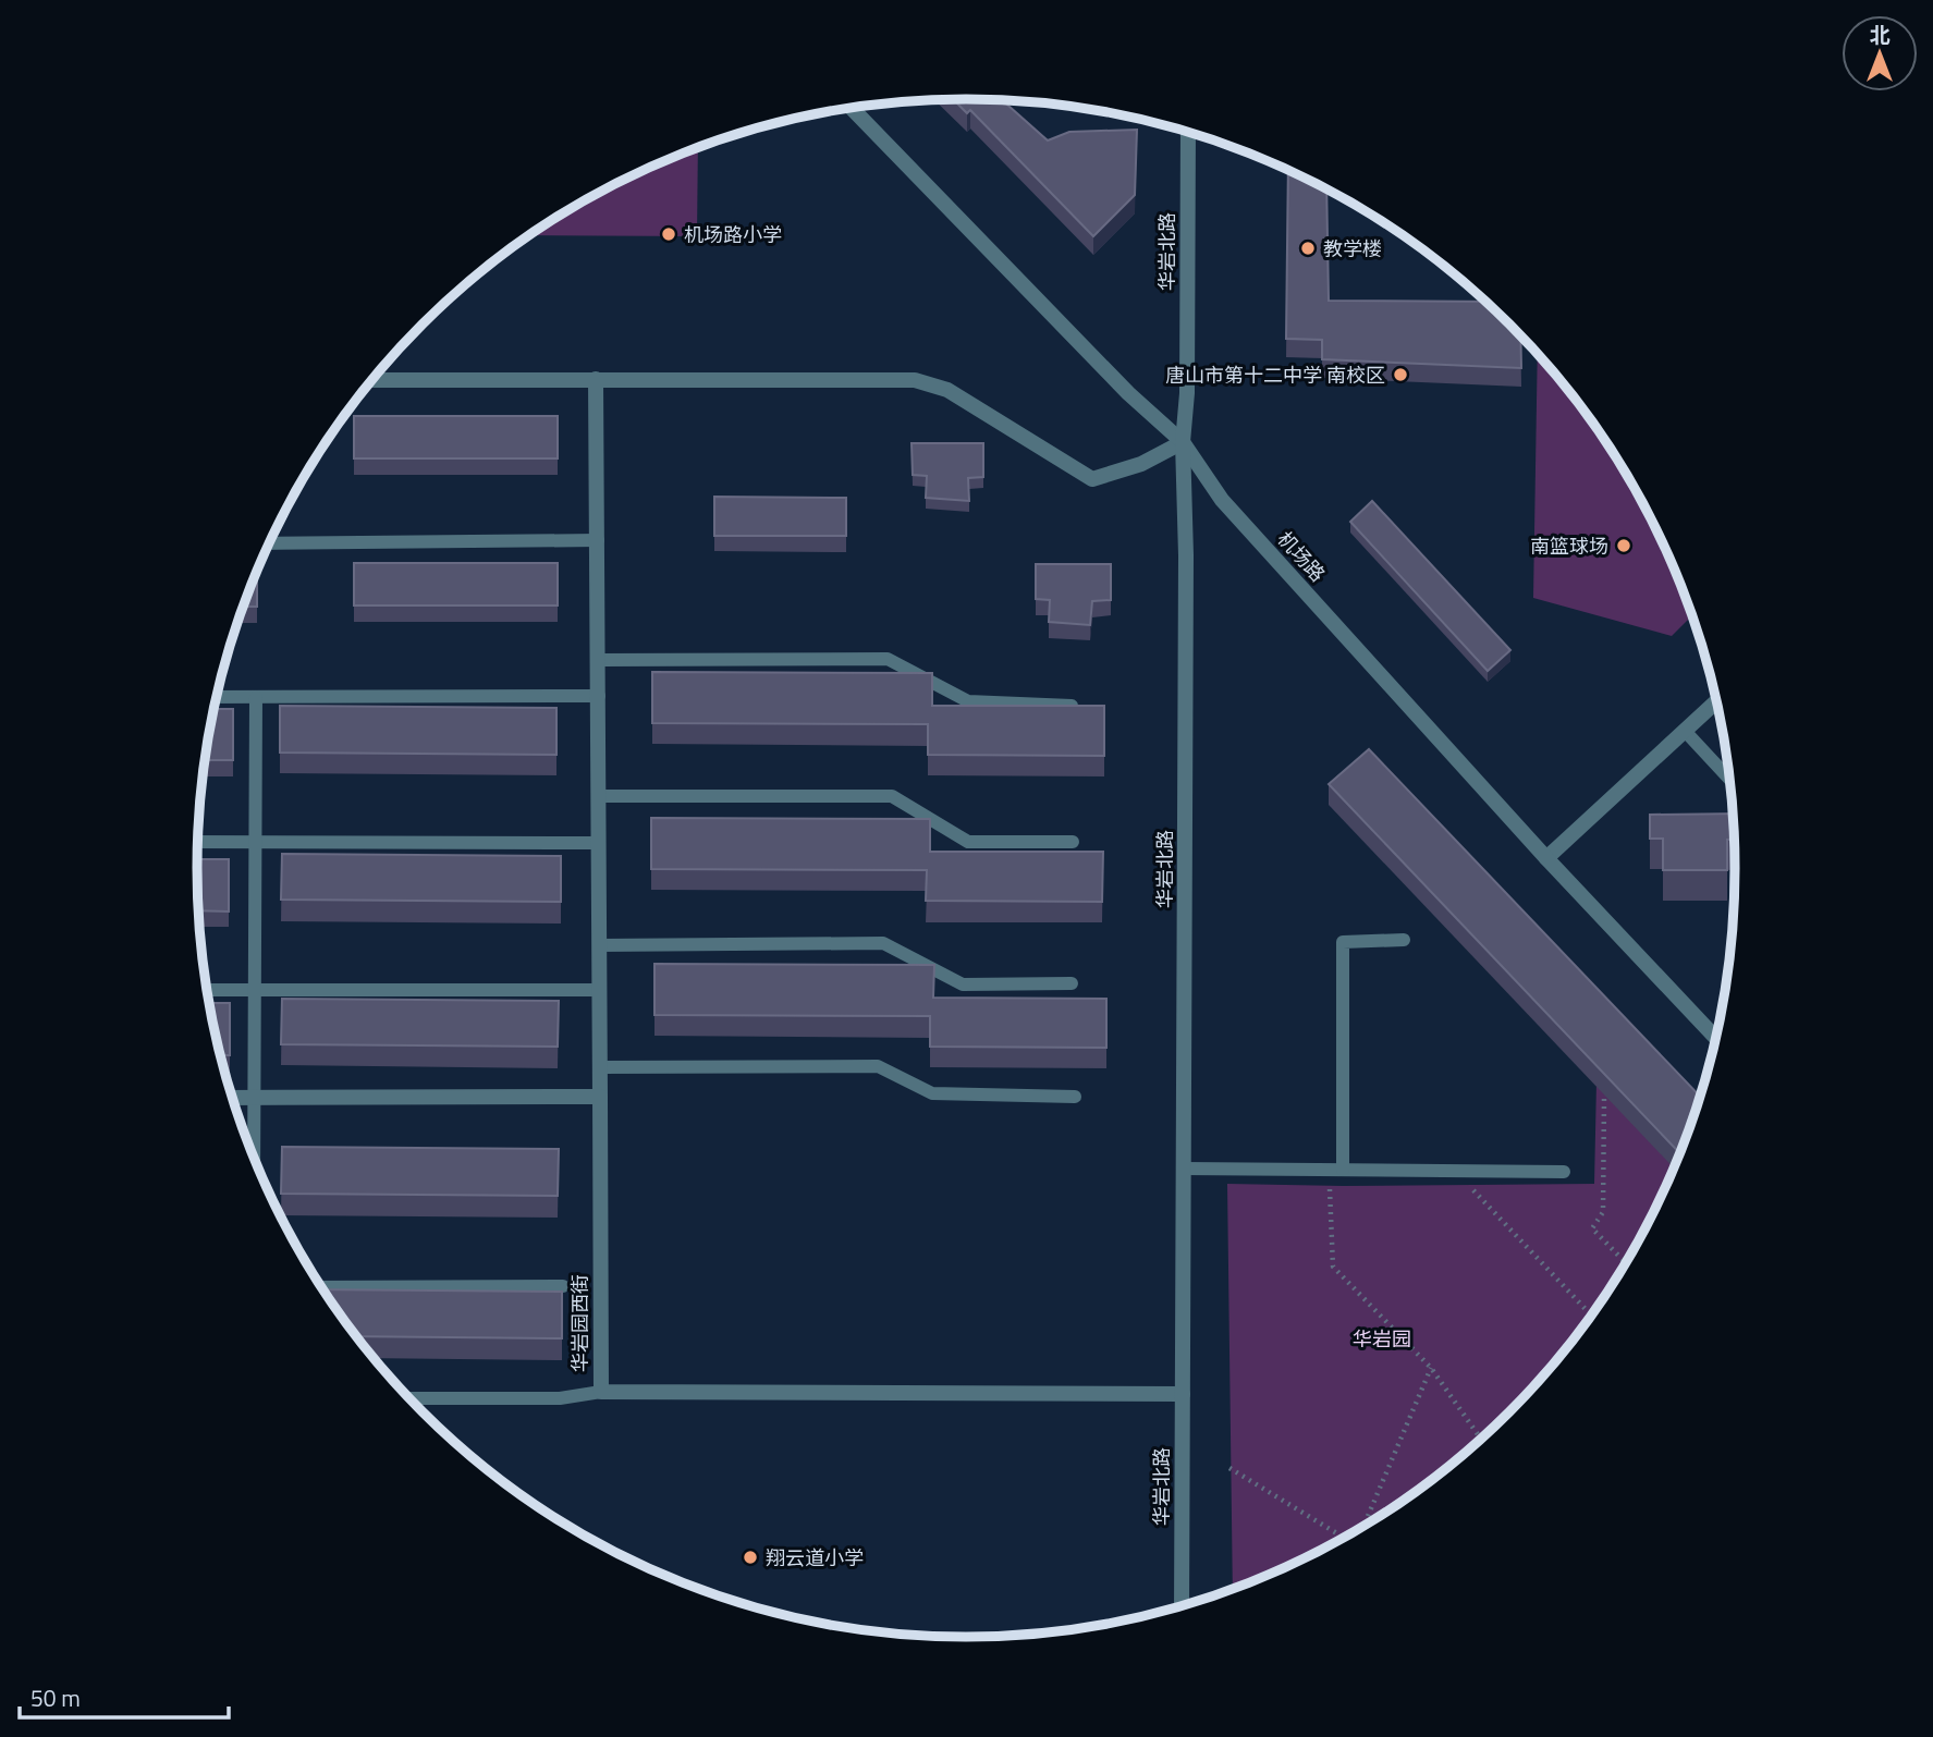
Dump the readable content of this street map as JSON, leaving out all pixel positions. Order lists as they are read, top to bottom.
{
  "streets": {
    "street": ["华岩北路", "机场路", "华岩园西街"]
  },
  "crossings": [
    ["华岩北路", "机场路"],
    ["华岩北路", "华岩园西街"]
  ],
  "parks": ["华岩园"],
  "places": [
    "机场路小学",
    "教学楼",
    "唐山市第十二中学 南校区",
    "南篮球场",
    "翔云道小学"
  ],
  "scale_bar": "50 m",
  "north": "top"
}
